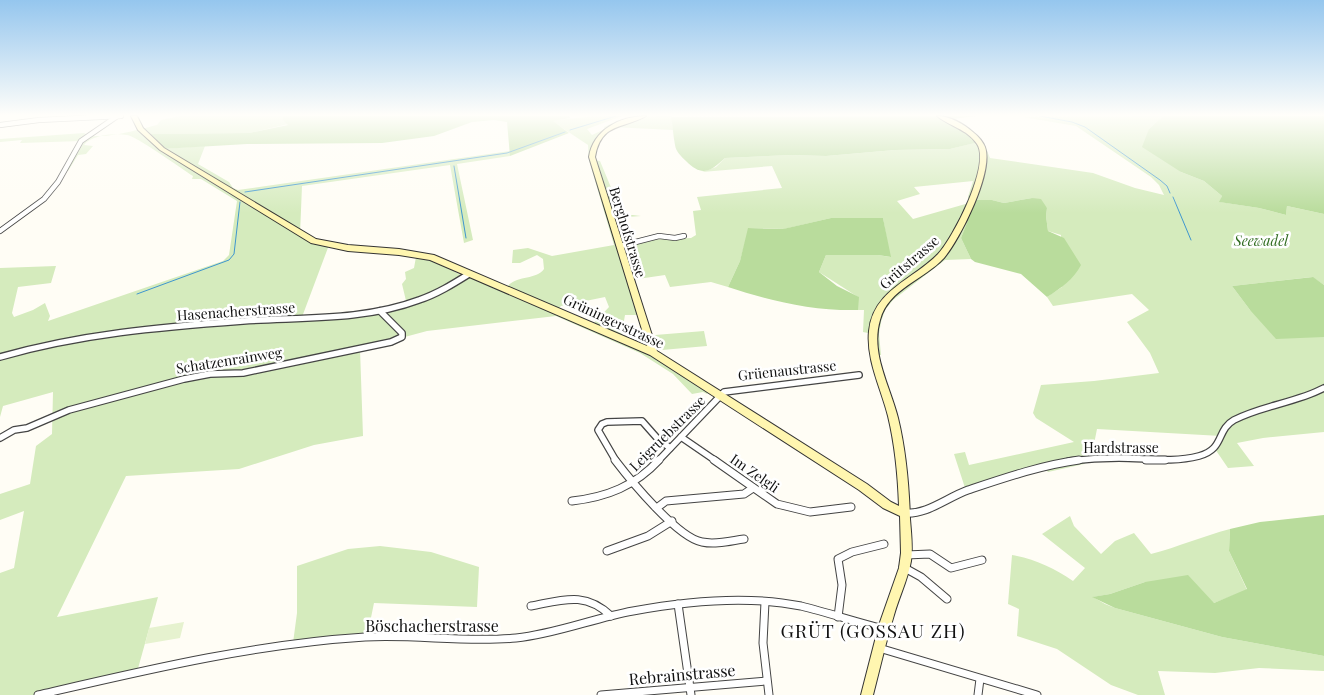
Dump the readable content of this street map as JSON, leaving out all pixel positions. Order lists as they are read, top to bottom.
{
  "streets": {
    "main road": ["Berghofstrasse", "Grütstrasse", "Grüningerstrasse"],
    "street": [
      "Hasenacherstrasse",
      "Schatzenrainweg",
      "Grüenaustrasse",
      "Leigruebstrasse",
      "Hardstrasse",
      "Im Zelgli",
      "Böschacherstrasse",
      "Rebrainstrasse"
    ]
  },
  "crossings": [
    ["Berghofstrasse", "Grüningerstrasse"],
    ["Grütstrasse", "Grüningerstrasse"],
    ["Grütstrasse", "Hardstrasse"],
    ["Hasenacherstrasse", "Grüningerstrasse"],
    ["Hasenacherstrasse", "Schatzenrainweg"],
    ["Grüningerstrasse", "Grüenaustrasse"],
    ["Grüningerstrasse", "Leigruebstrasse"],
    ["Grüningerstrasse", "Hardstrasse"],
    ["Grüenaustrasse", "Leigruebstrasse"],
    ["Leigruebstrasse", "Im Zelgli"]
  ],
  "districts": ["GRÜT (GOSSAU ZH)"],
  "parks": ["Seewadel"]
}
